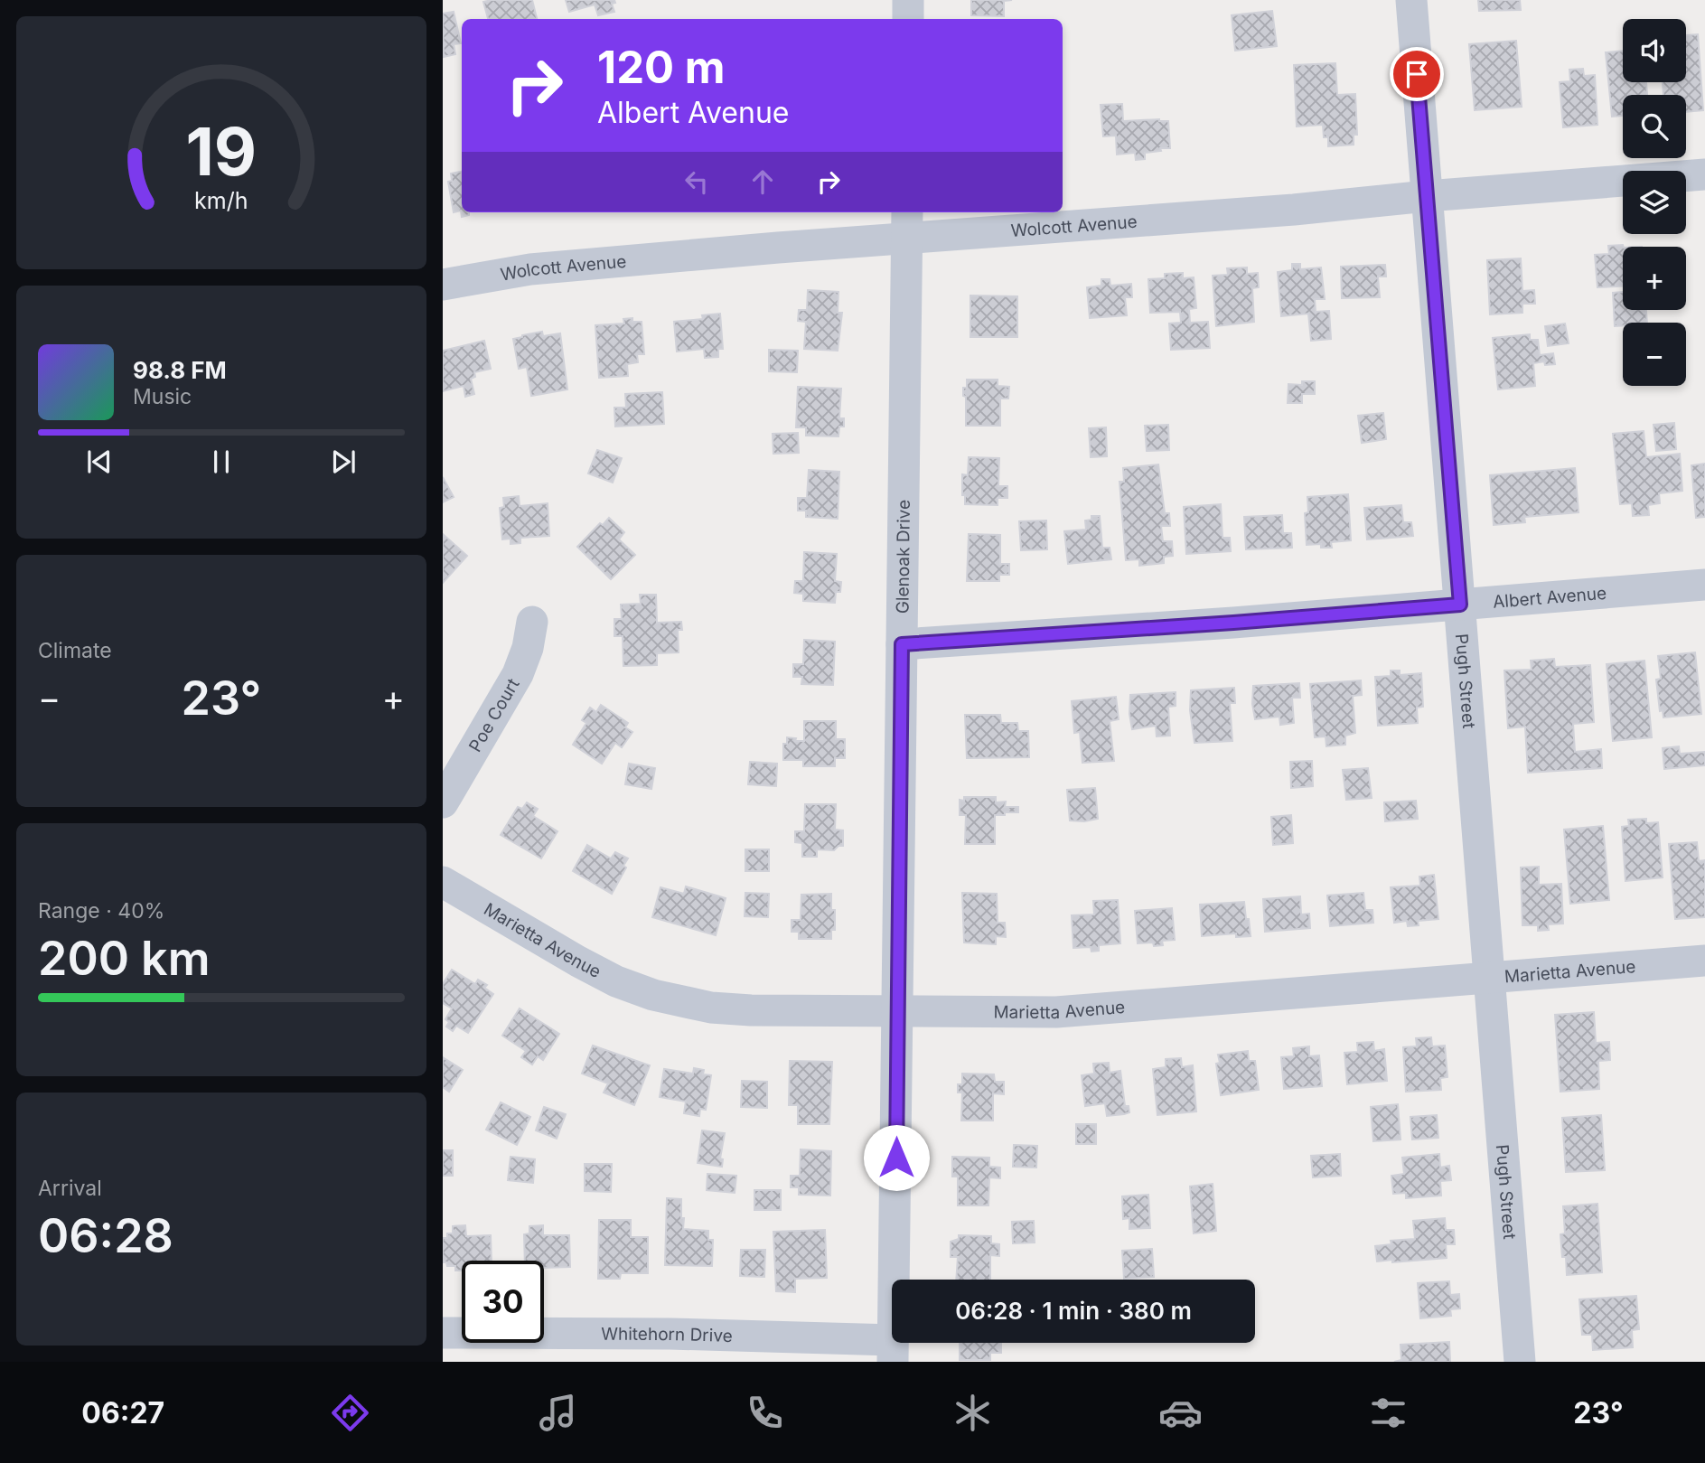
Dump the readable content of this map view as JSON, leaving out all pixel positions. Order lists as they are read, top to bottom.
{
  "streets": {
    "street": [
      "Wolcott Avenue",
      "Glenoak Drive",
      "Albert Avenue",
      "Pugh Street",
      "Poe Court",
      "Marietta Avenue",
      "Whitehorn Drive"
    ]
  },
  "crossings": [
    ["Wolcott Avenue", "Glenoak Drive"],
    ["Wolcott Avenue", "Pugh Street"],
    ["Glenoak Drive", "Albert Avenue"],
    ["Glenoak Drive", "Marietta Avenue"],
    ["Glenoak Drive", "Whitehorn Drive"],
    ["Albert Avenue", "Pugh Street"],
    ["Pugh Street", "Marietta Avenue"]
  ],
  "page": {
    "map_buttons": ["+", "−"],
    "turn": ["120 m", "Albert Avenue"],
    "song": ["98.8 FM", "Music"],
    "tile": [
      "Climate",
      ["Range · 40%", "200 km"],
      ["Arrival", "06:28"]
    ],
    "heat": ["−", "23°", "+"],
    "limit": "30",
    "trip": "06:28 · 1 min · 380 m",
    "tabs": ["06:27", "23°"],
    "gauge": ["19", "km/h"]
  }
}
